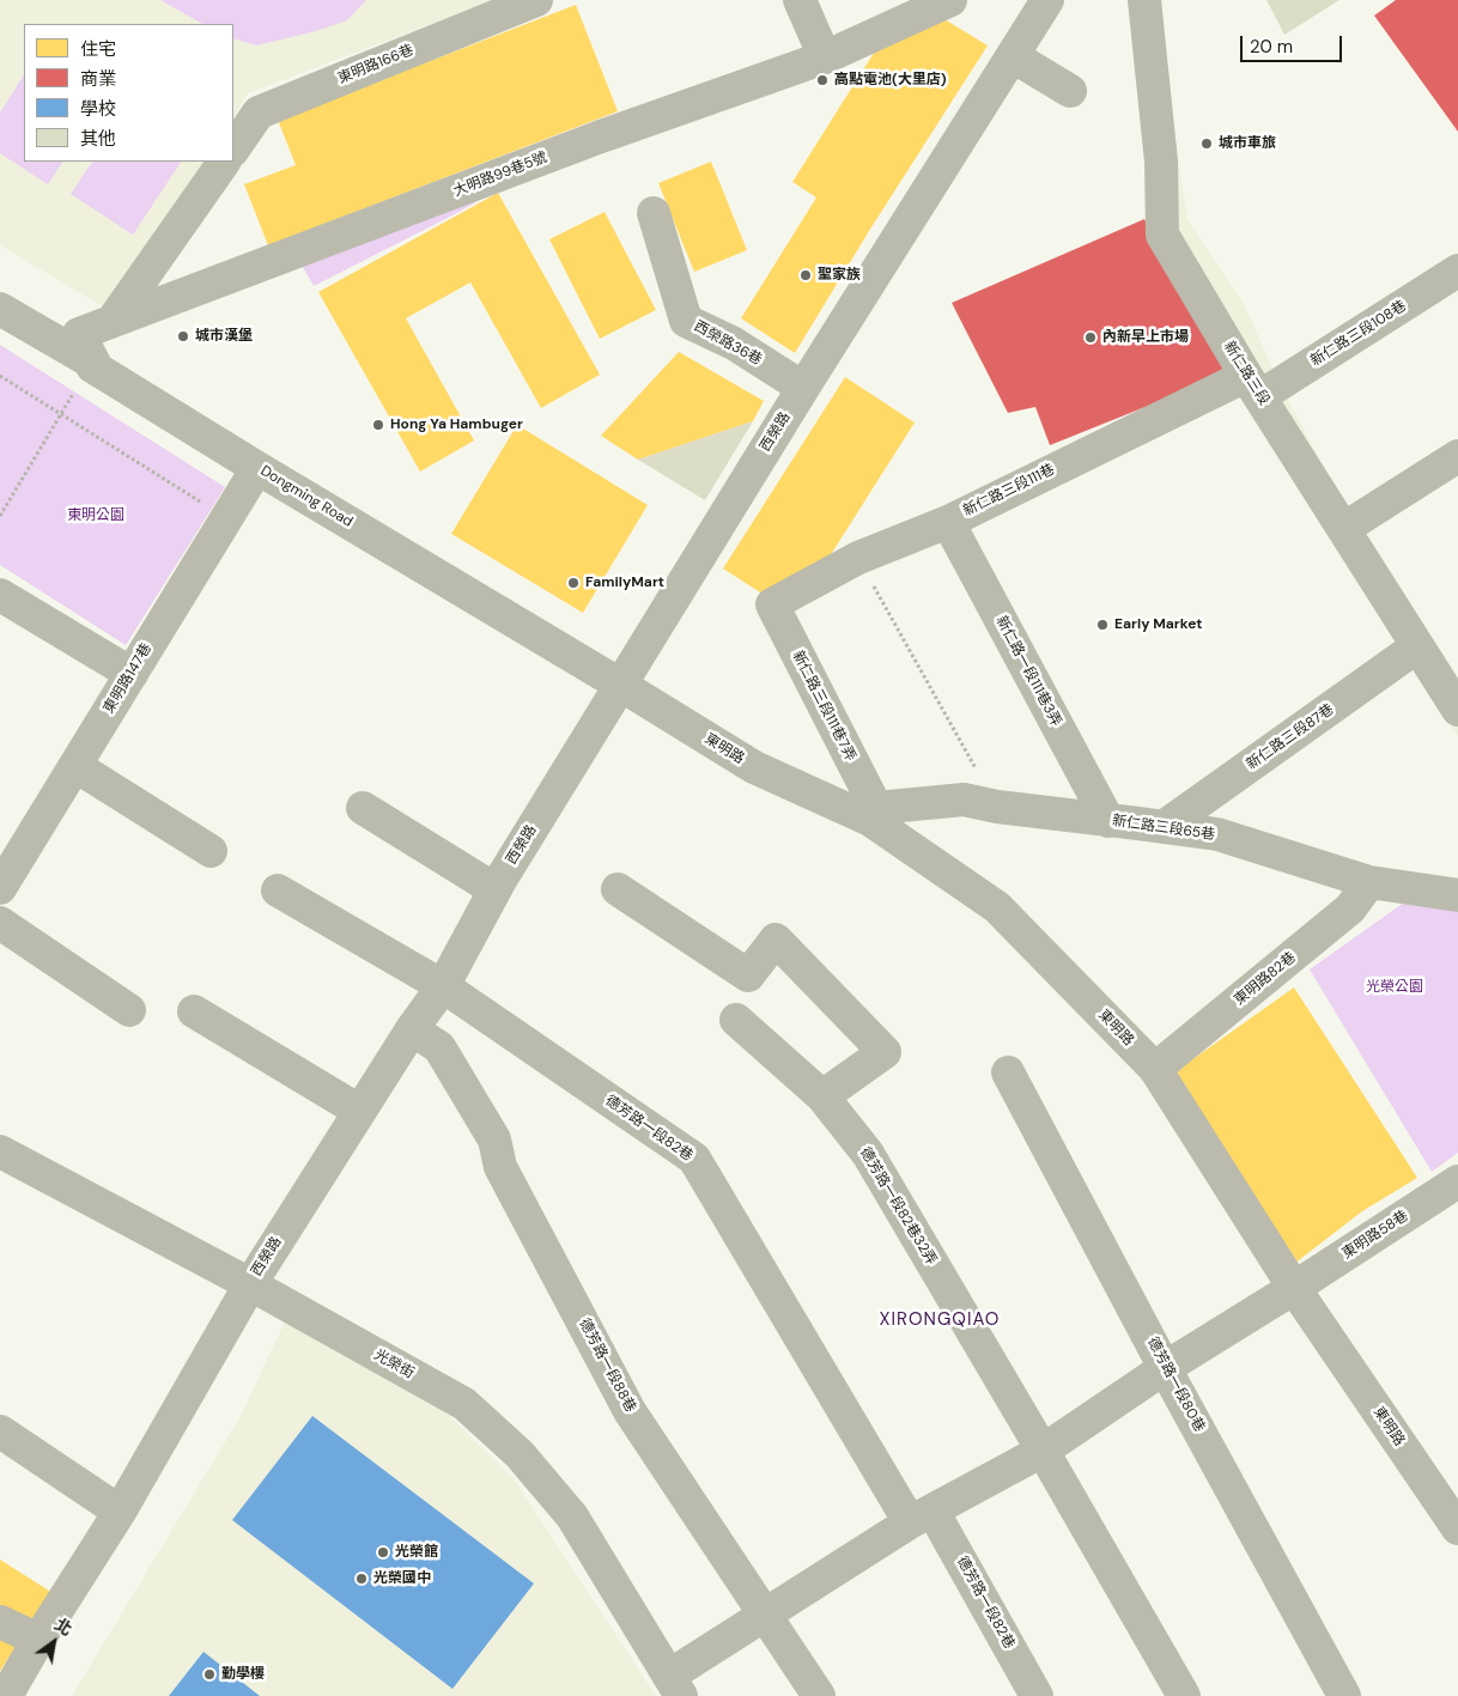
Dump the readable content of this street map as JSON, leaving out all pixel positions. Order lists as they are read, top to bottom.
{
  "streets": {
    "street": [
      "東明路166巷",
      "大明路99巷5號",
      "新仁路三段108巷",
      "西榮路36巷",
      "新仁路三段",
      "西榮路",
      "新仁路三段111巷",
      "Dongming Road",
      "新仁路一段111巷3弄",
      "東明路147巷",
      "新仁路三段111巷7弄",
      "新仁路三段87巷",
      "東明路",
      "新仁路三段65巷",
      "東明路82巷",
      "德芳路一段82巷",
      "德芳路一段82巷32弄",
      "東明路58巷",
      "光榮街",
      "德芳路一段88巷",
      "德芳路一段80巷"
    ]
  },
  "crossings": [
    ["大明路99巷5號", "Dongming Road"],
    ["新仁路三段108巷", "新仁路三段"],
    ["新仁路三段108巷", "新仁路三段111巷"],
    ["西榮路36巷", "西榮路"],
    ["新仁路三段", "新仁路三段111巷"],
    ["新仁路三段", "新仁路三段87巷"],
    ["西榮路", "Dongming Road"],
    ["西榮路", "東明路"],
    ["西榮路", "德芳路一段82巷"],
    ["西榮路", "光榮街"],
    ["西榮路", "德芳路一段88巷"],
    ["新仁路三段111巷", "新仁路一段111巷3弄"],
    ["新仁路三段111巷", "新仁路三段111巷7弄"],
    ["Dongming Road", "東明路147巷"],
    ["Dongming Road", "東明路"],
    ["新仁路一段111巷3弄", "新仁路三段65巷"],
    ["新仁路三段111巷7弄", "東明路"],
    ["新仁路三段111巷7弄", "新仁路三段65巷"],
    ["新仁路三段87巷", "新仁路三段65巷"],
    ["東明路", "新仁路三段65巷"],
    ["東明路", "東明路82巷"],
    ["東明路", "東明路58巷"],
    ["新仁路三段65巷", "東明路82巷"],
    ["德芳路一段82巷", "東明路58巷"],
    ["德芳路一段82巷32弄", "東明路58巷"],
    ["東明路58巷", "光榮街"],
    ["東明路58巷", "德芳路一段88巷"],
    ["東明路58巷", "德芳路一段80巷"]
  ],
  "districts": ["XIRONGQIAO"],
  "parks": ["東明公園", "光榮公園"],
  "places": [
    "高點電池(大里店)",
    "城市車旅",
    "聖家族",
    "城市漢堡",
    "內新早上市場",
    "Hong Ya Hambuger",
    "FamilyMart",
    "Early Market",
    "光榮館",
    "光榮國中",
    "勤學樓"
  ],
  "legend": [
    "住宅",
    "商業",
    "學校",
    "其他"
  ],
  "scale_bar": "20 m",
  "north": "top right"
}
